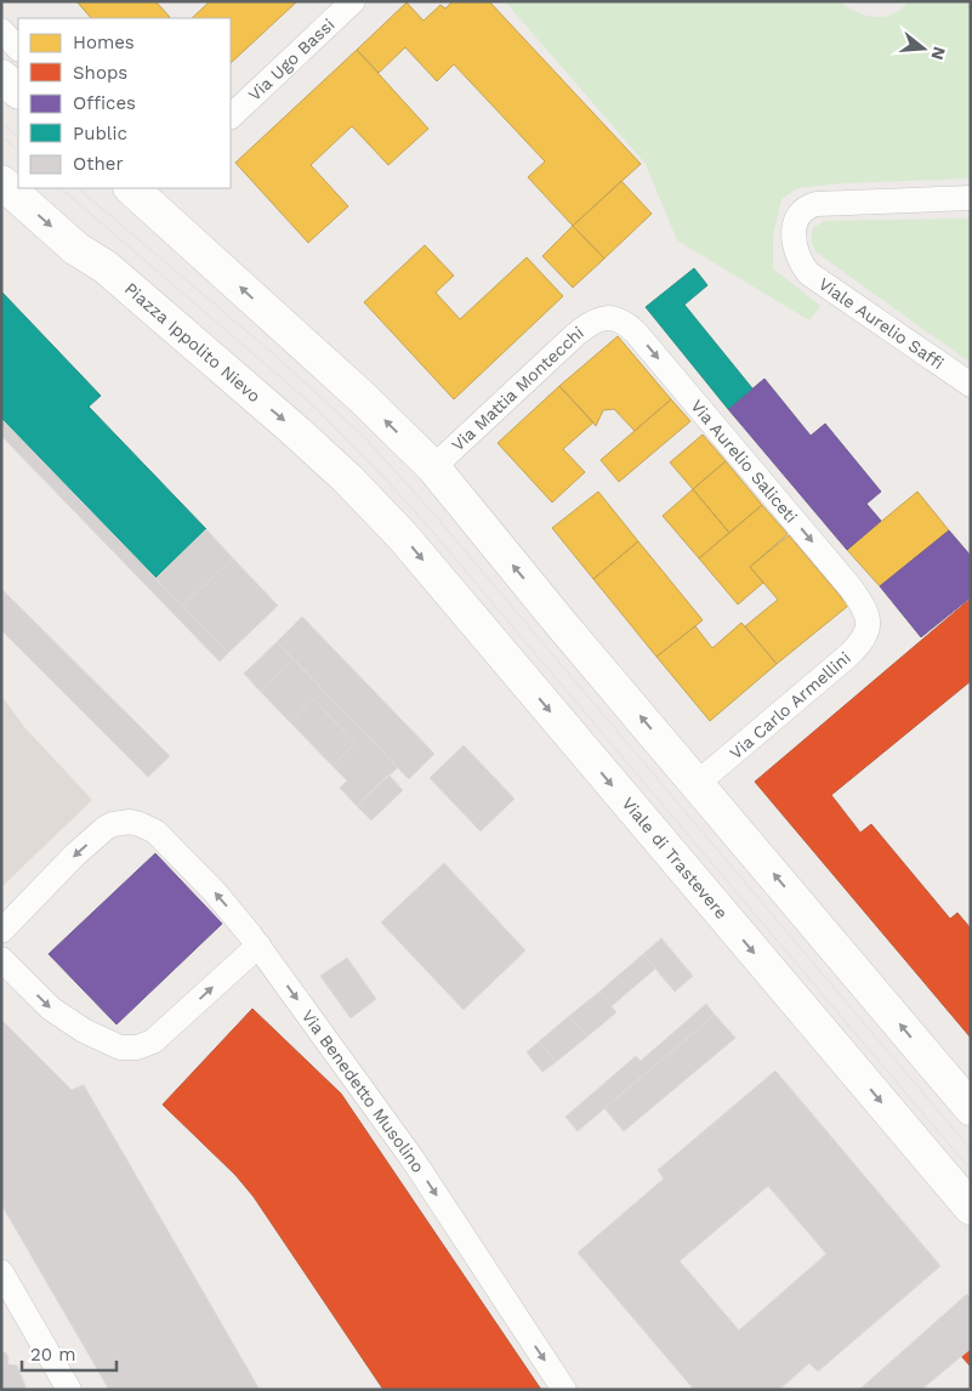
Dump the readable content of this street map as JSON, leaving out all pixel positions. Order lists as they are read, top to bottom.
{
  "streets": {
    "main road": ["Piazza Ippolito Nievo", "Viale di Trastevere"],
    "street": [
      "Via Ugo Bassi",
      "Viale Aurelio Saffi",
      "Via Mattia Montecchi",
      "Via Aurelio Saliceti",
      "Via Carlo Armellini",
      "Via Benedetto Musolino"
    ]
  },
  "crossings": [
    ["Piazza Ippolito Nievo", "Viale di Trastevere"],
    ["Via Mattia Montecchi", "Via Aurelio Saliceti"],
    ["Via Aurelio Saliceti", "Via Carlo Armellini"]
  ],
  "one_way": ["Via Aurelio Saliceti"],
  "legend": [
    "Homes",
    "Shops",
    "Offices",
    "Public",
    "Other"
  ],
  "scale_bar": "20 m",
  "north": "right"
}
